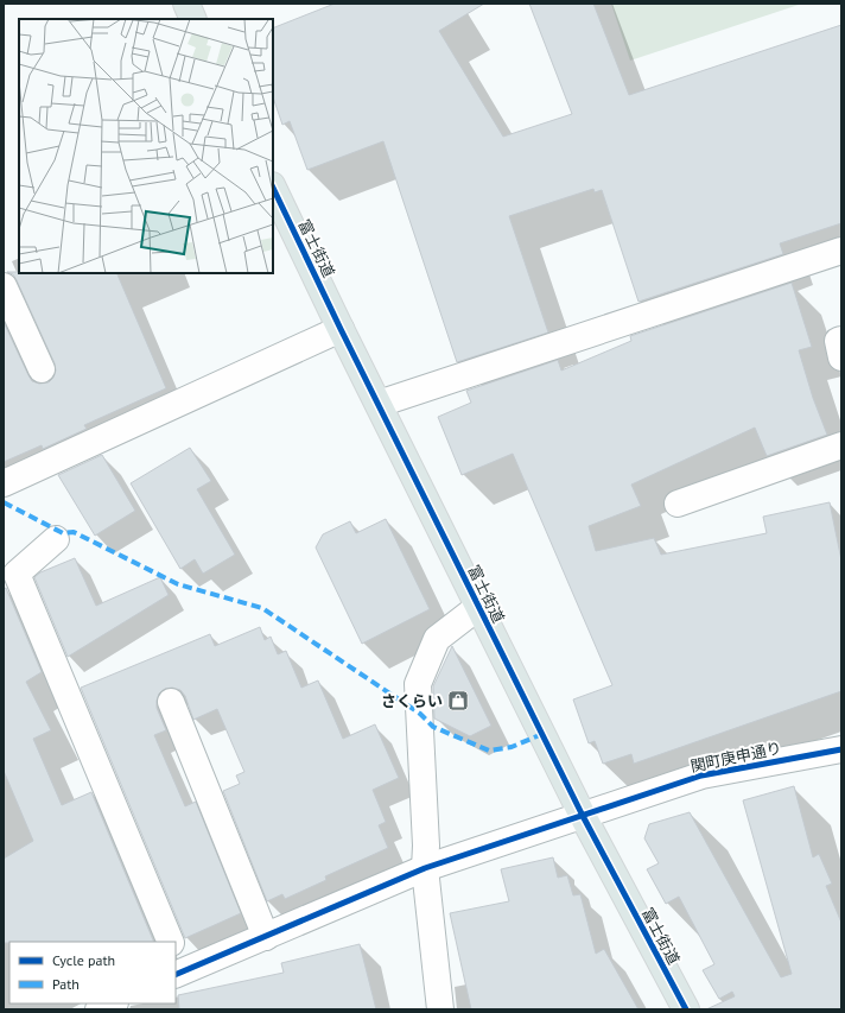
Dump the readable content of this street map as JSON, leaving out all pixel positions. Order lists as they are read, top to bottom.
{
  "streets": {
    "main road": ["富士街道"],
    "street": ["関町庚申通り"]
  },
  "crossings": [
    ["富士街道", "関町庚申通り"]
  ],
  "places": {
    "shop": ["さくらい"]
  },
  "legend": ["Cycle path", "Path"]
}
